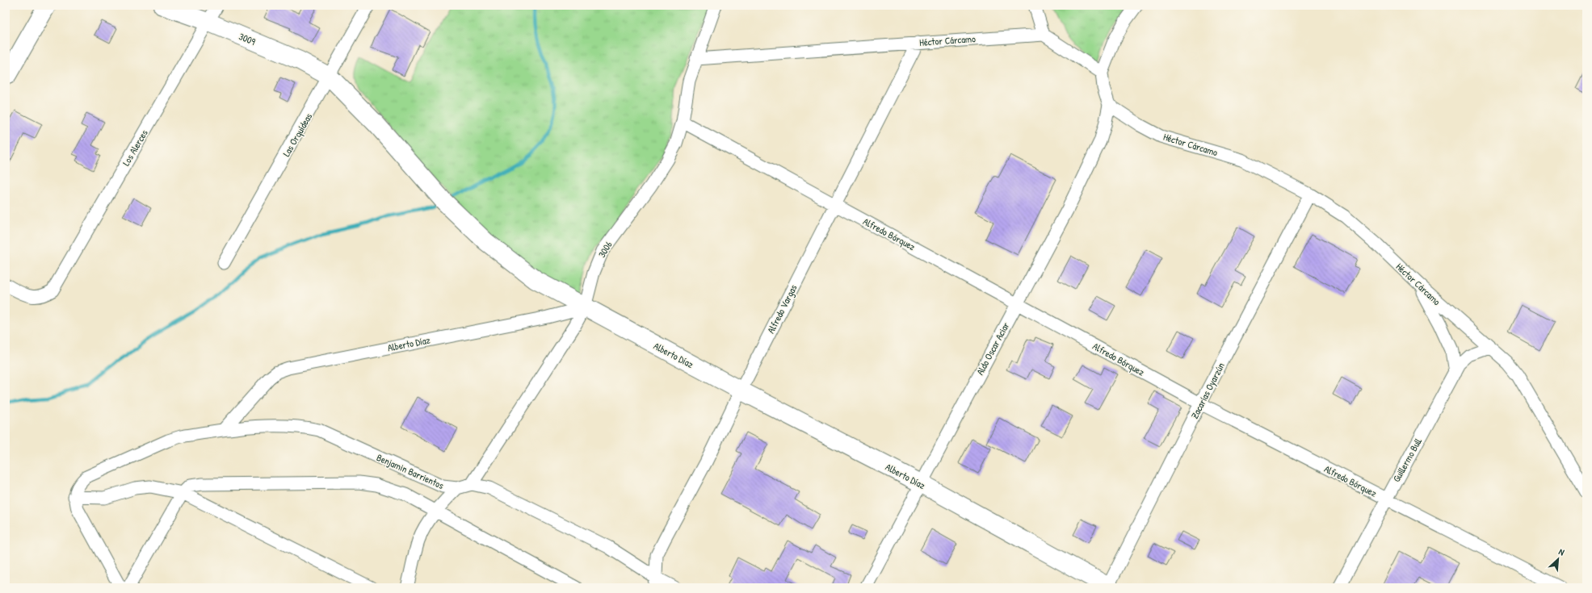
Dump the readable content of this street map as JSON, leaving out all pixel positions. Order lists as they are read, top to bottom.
{
  "streets": {
    "street": [
      "3009",
      "Héctor Cárcamo",
      "Las Orquídeas",
      "Los Alerces",
      "Alfredo Bórquez",
      "3006",
      "Alfredo Vargas",
      "Alberto Díaz",
      "Aldo Oscar Aciar",
      "Zacarías Oyarzún",
      "Guillermo Bull",
      "Benjamin Barrientos"
    ]
  },
  "crossings": [
    ["3009", "Las Orquídeas"],
    ["3009", "Los Alerces"],
    ["3009", "3006"],
    ["3009", "Alberto Díaz"],
    ["Héctor Cárcamo", "3006"],
    ["Héctor Cárcamo", "Alfredo Vargas"],
    ["Héctor Cárcamo", "Aldo Oscar Aciar"],
    ["Héctor Cárcamo", "Zacarías Oyarzún"],
    ["Héctor Cárcamo", "Guillermo Bull"],
    ["Alfredo Bórquez", "3006"],
    ["Alfredo Bórquez", "Alfredo Vargas"],
    ["Alfredo Bórquez", "Aldo Oscar Aciar"],
    ["Alfredo Bórquez", "Zacarías Oyarzún"],
    ["Alfredo Bórquez", "Guillermo Bull"],
    ["3006", "Alberto Díaz"],
    ["3006", "Benjamin Barrientos"],
    ["Alfredo Vargas", "Alberto Díaz"],
    ["Alfredo Vargas", "Benjamin Barrientos"],
    ["Alberto Díaz", "Aldo Oscar Aciar"],
    ["Alberto Díaz", "Zacarías Oyarzún"],
    ["Alberto Díaz", "Benjamin Barrientos"]
  ],
  "north": "top right"
}
